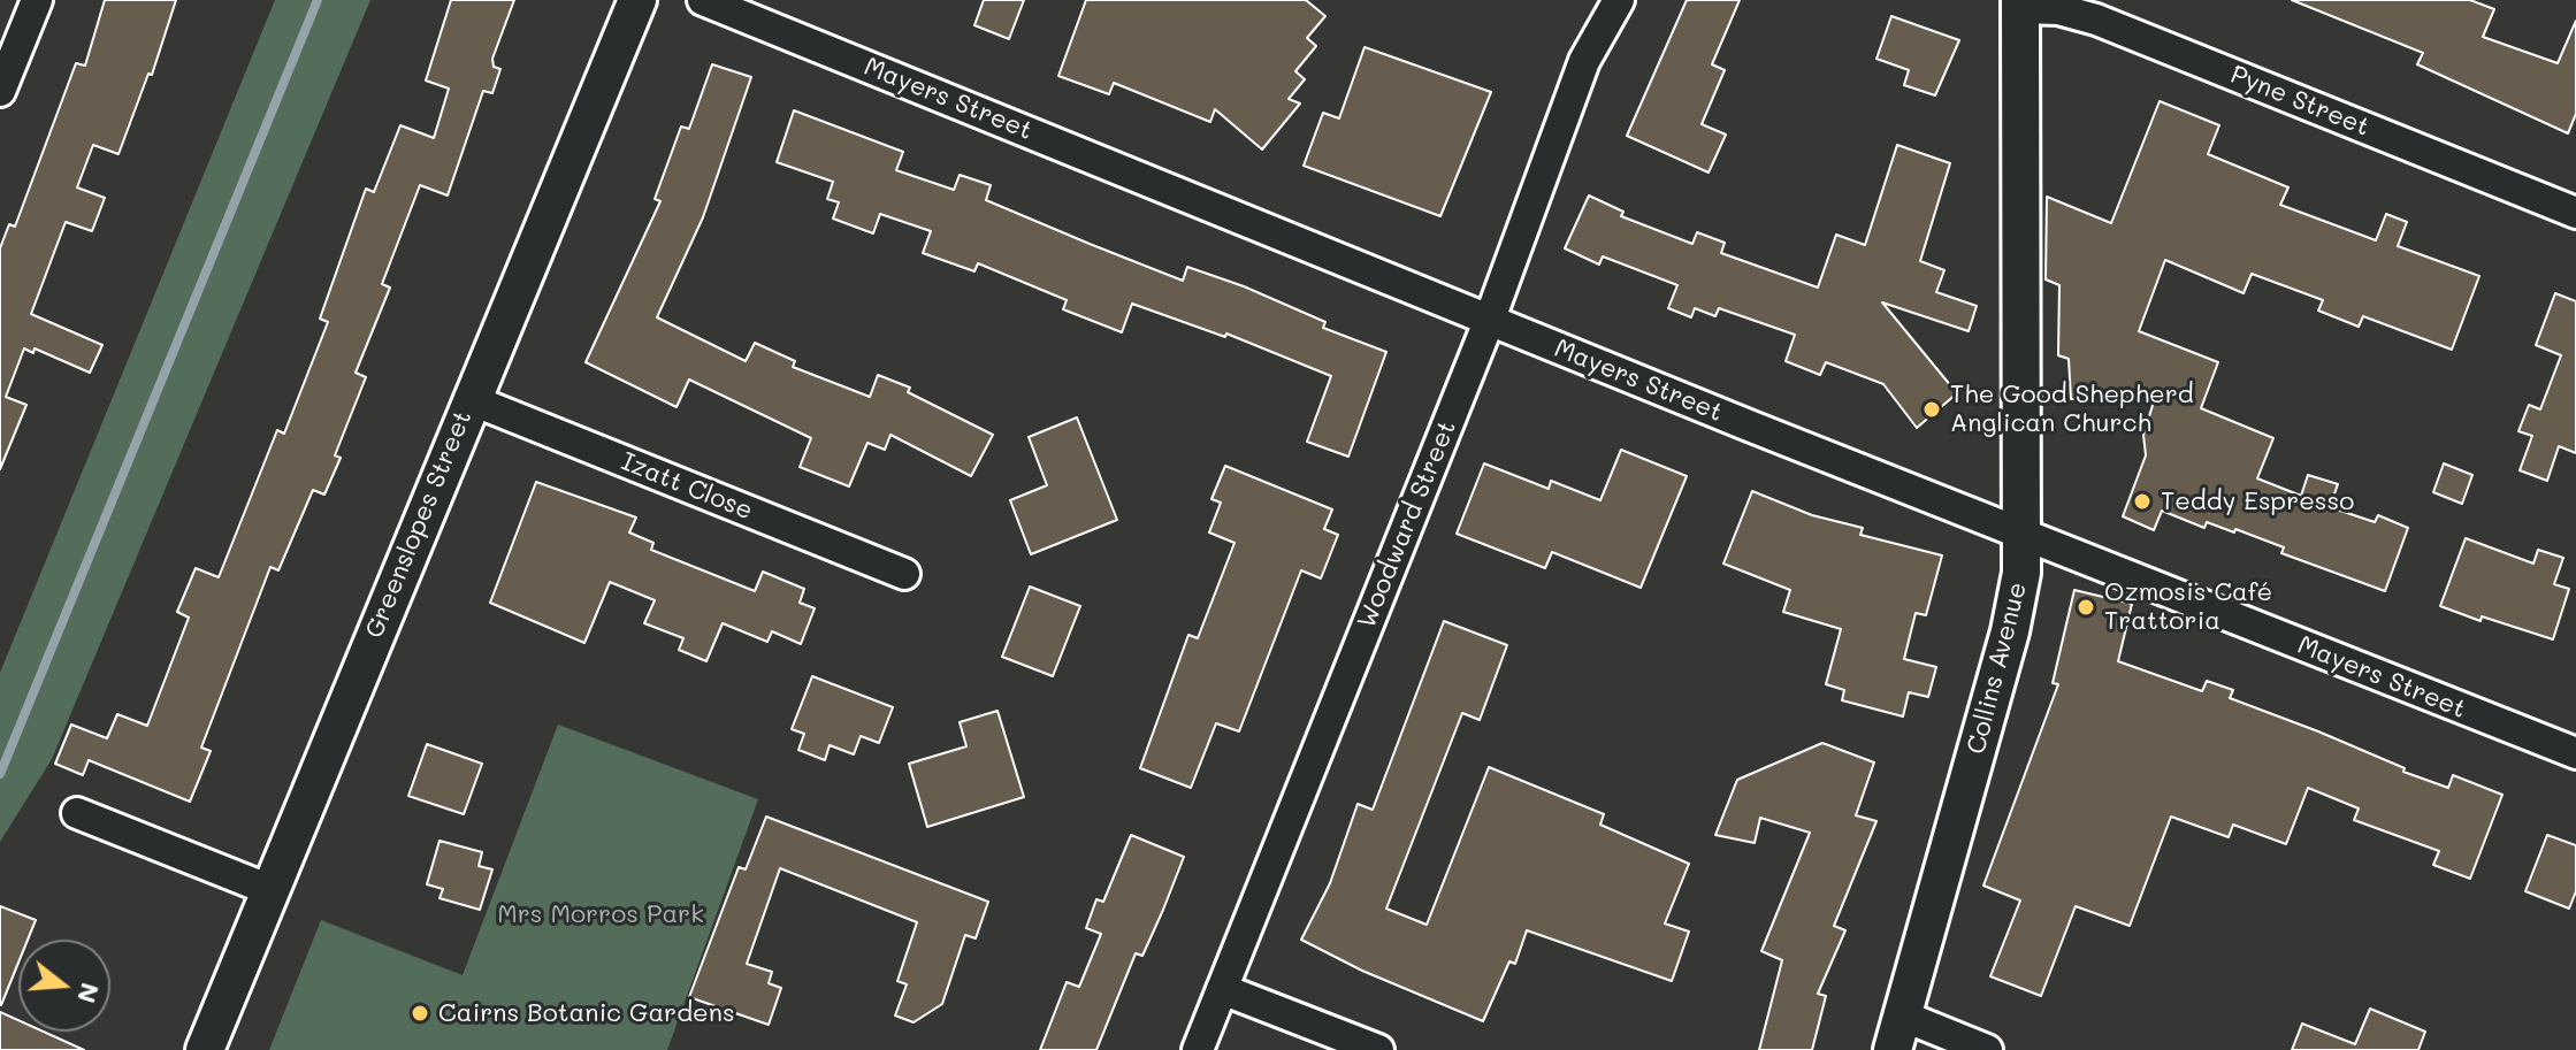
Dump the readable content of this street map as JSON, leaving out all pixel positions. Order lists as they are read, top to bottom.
{
  "streets": {
    "street": [
      "Mayers Street",
      "Pyne Street",
      "Izatt Close",
      "Greenslopes Street",
      "Woodward Street",
      "Collins Avenue"
    ]
  },
  "crossings": [
    ["Mayers Street", "Woodward Street"],
    ["Mayers Street", "Collins Avenue"],
    ["Pyne Street", "Collins Avenue"],
    ["Izatt Close", "Greenslopes Street"]
  ],
  "parks": ["Mrs Morros Park"],
  "places": [
    "The Good Shepherd Anglican Church",
    "Teddy Espresso",
    "Ozmosis Café Trattoria",
    "Cairns Botanic Gardens"
  ],
  "north": "right"
}
